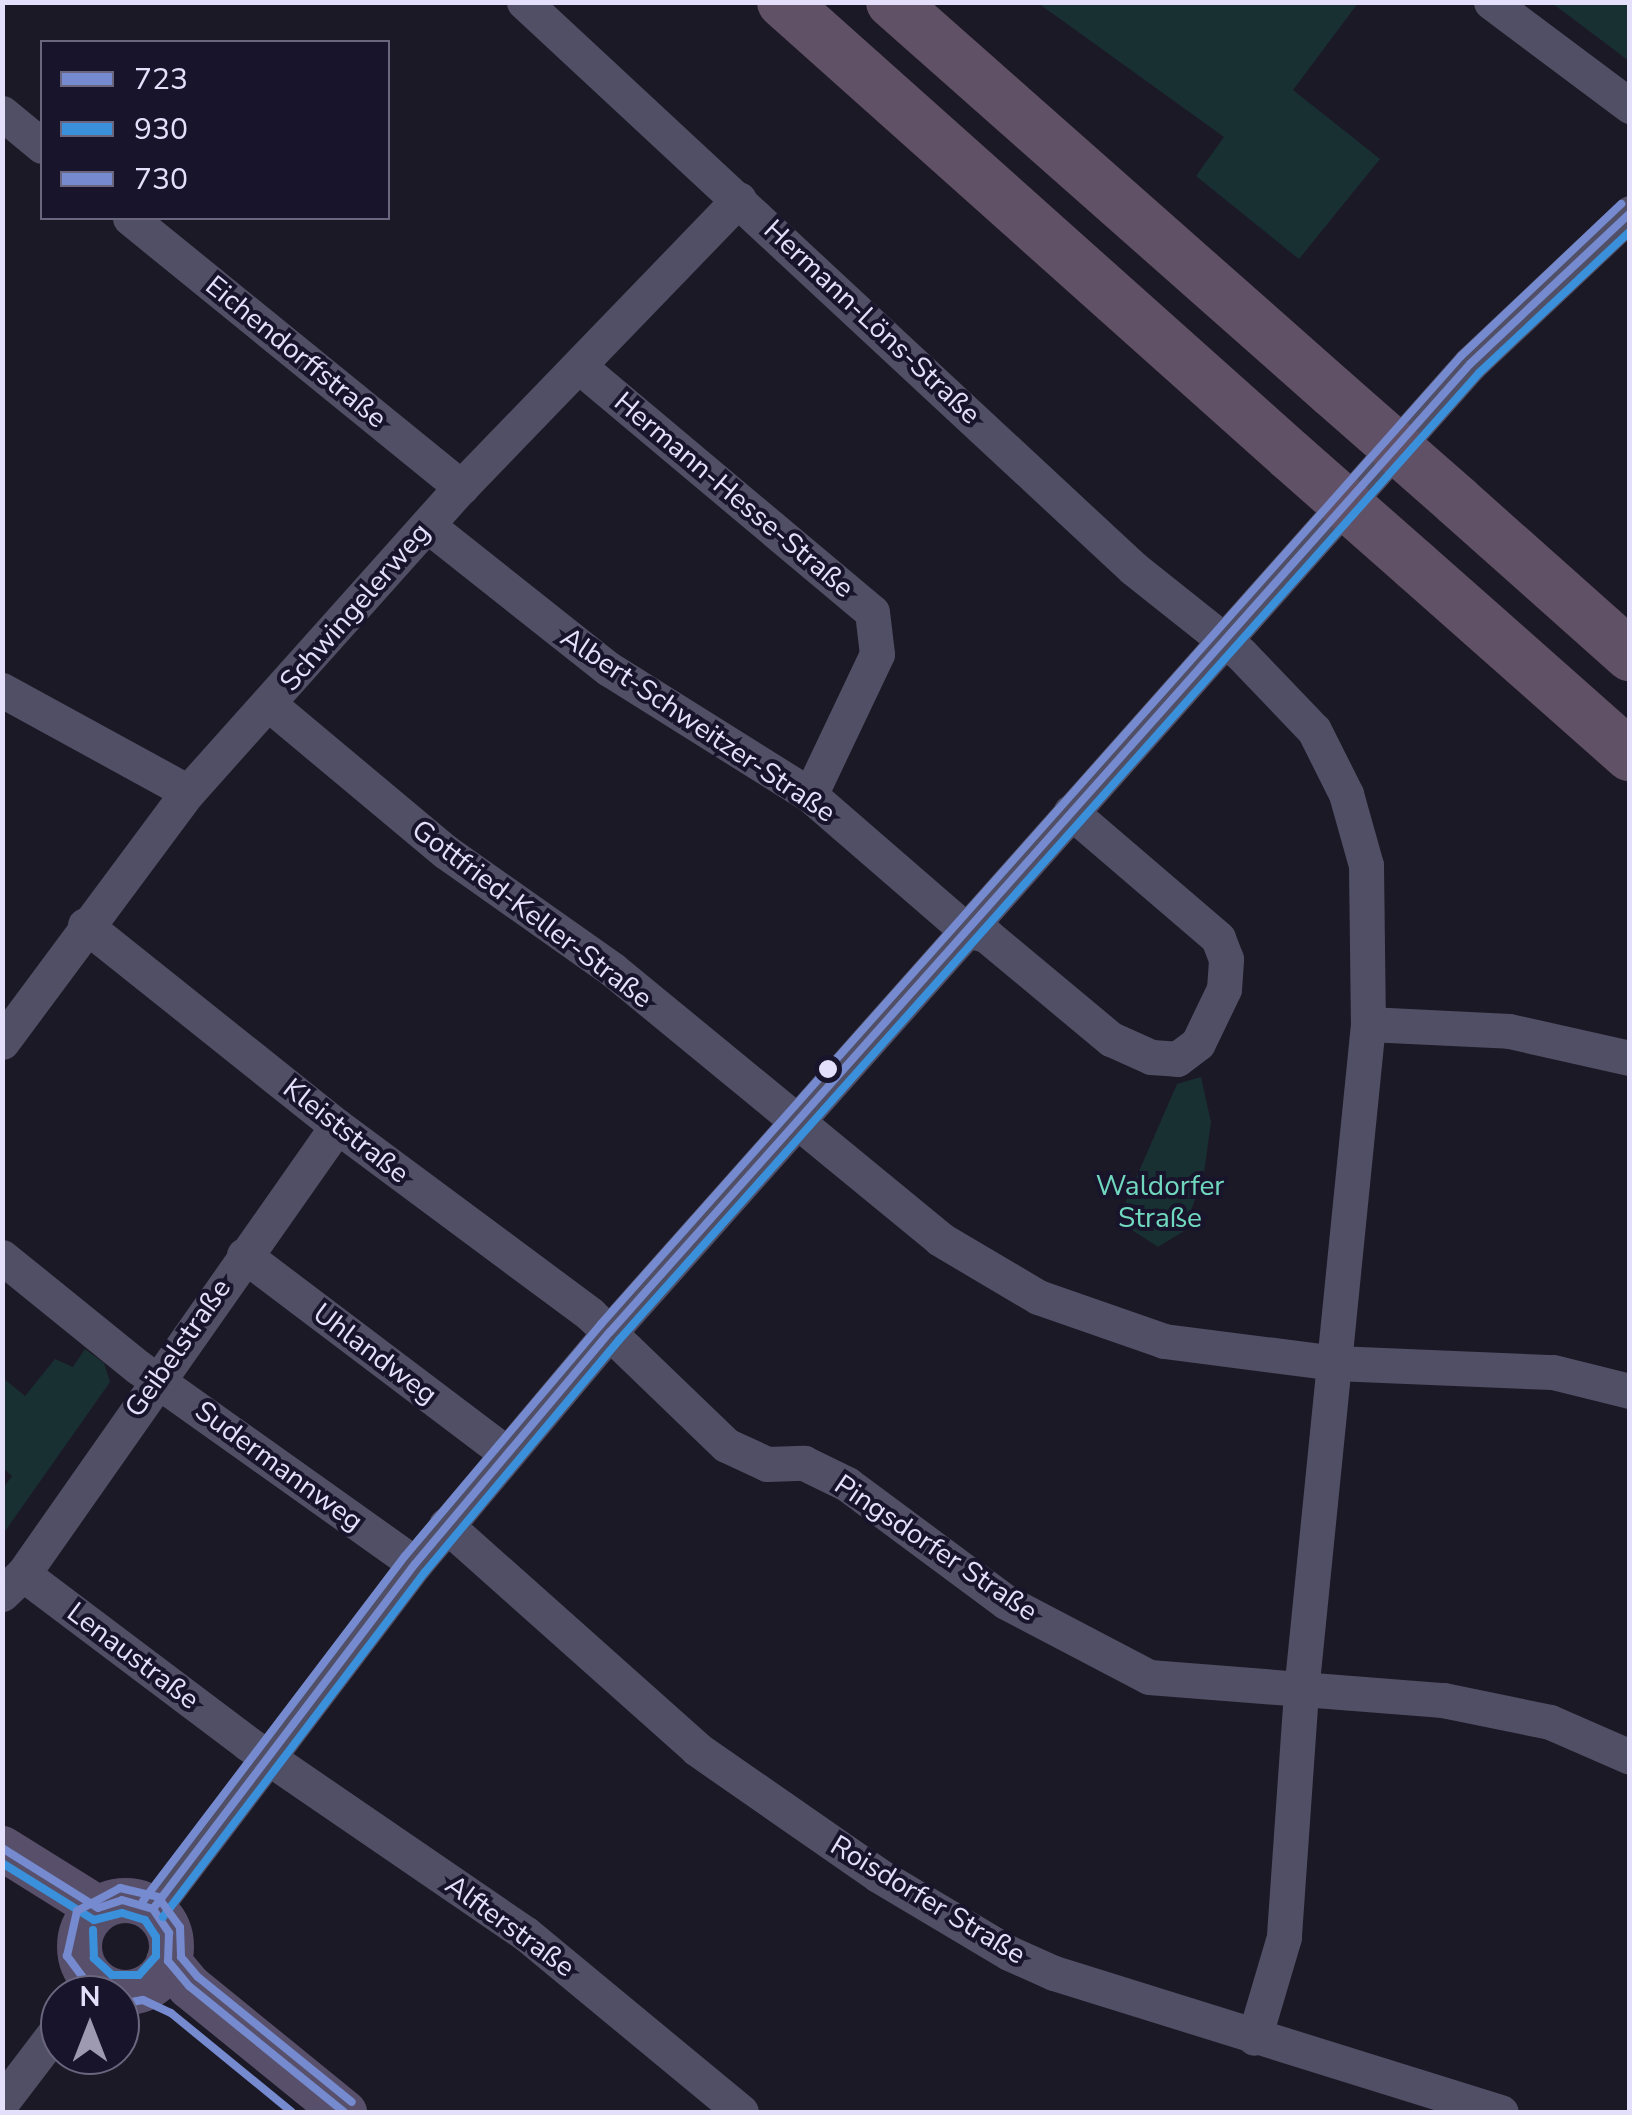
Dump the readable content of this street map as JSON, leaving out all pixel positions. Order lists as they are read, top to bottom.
{
  "streets": {
    "street": [
      "Hermann-Löns-Straße",
      "Eichendorffstraße",
      "Hermann-Hesse-Straße",
      "Schwingelerweg",
      "Albert-Schweitzer-Straße",
      "Gottfried-Keller-Straße",
      "Kleiststraße",
      "Geibelstraße",
      "Uhlandweg",
      "Sudermannweg",
      "Pingsdorfer Straße",
      "Lenaustraße",
      "Roisdorfer Straße",
      "Alfterstraße"
    ]
  },
  "crossings": [
    ["Hermann-Löns-Straße", "Schwingelerweg"],
    ["Eichendorffstraße", "Schwingelerweg"],
    ["Hermann-Hesse-Straße", "Schwingelerweg"],
    ["Hermann-Hesse-Straße", "Albert-Schweitzer-Straße"],
    ["Schwingelerweg", "Albert-Schweitzer-Straße"],
    ["Schwingelerweg", "Gottfried-Keller-Straße"],
    ["Schwingelerweg", "Kleiststraße"],
    ["Kleiststraße", "Geibelstraße"],
    ["Kleiststraße", "Pingsdorfer Straße"],
    ["Geibelstraße", "Uhlandweg"],
    ["Geibelstraße", "Sudermannweg"],
    ["Geibelstraße", "Lenaustraße"],
    ["Lenaustraße", "Alfterstraße"]
  ],
  "parks": ["Waldorfer Straße"],
  "lines": ["transit line 730", "transit line 723", "transit line 930"],
  "legend": ["723", "930", "730"],
  "north": "top"
}
